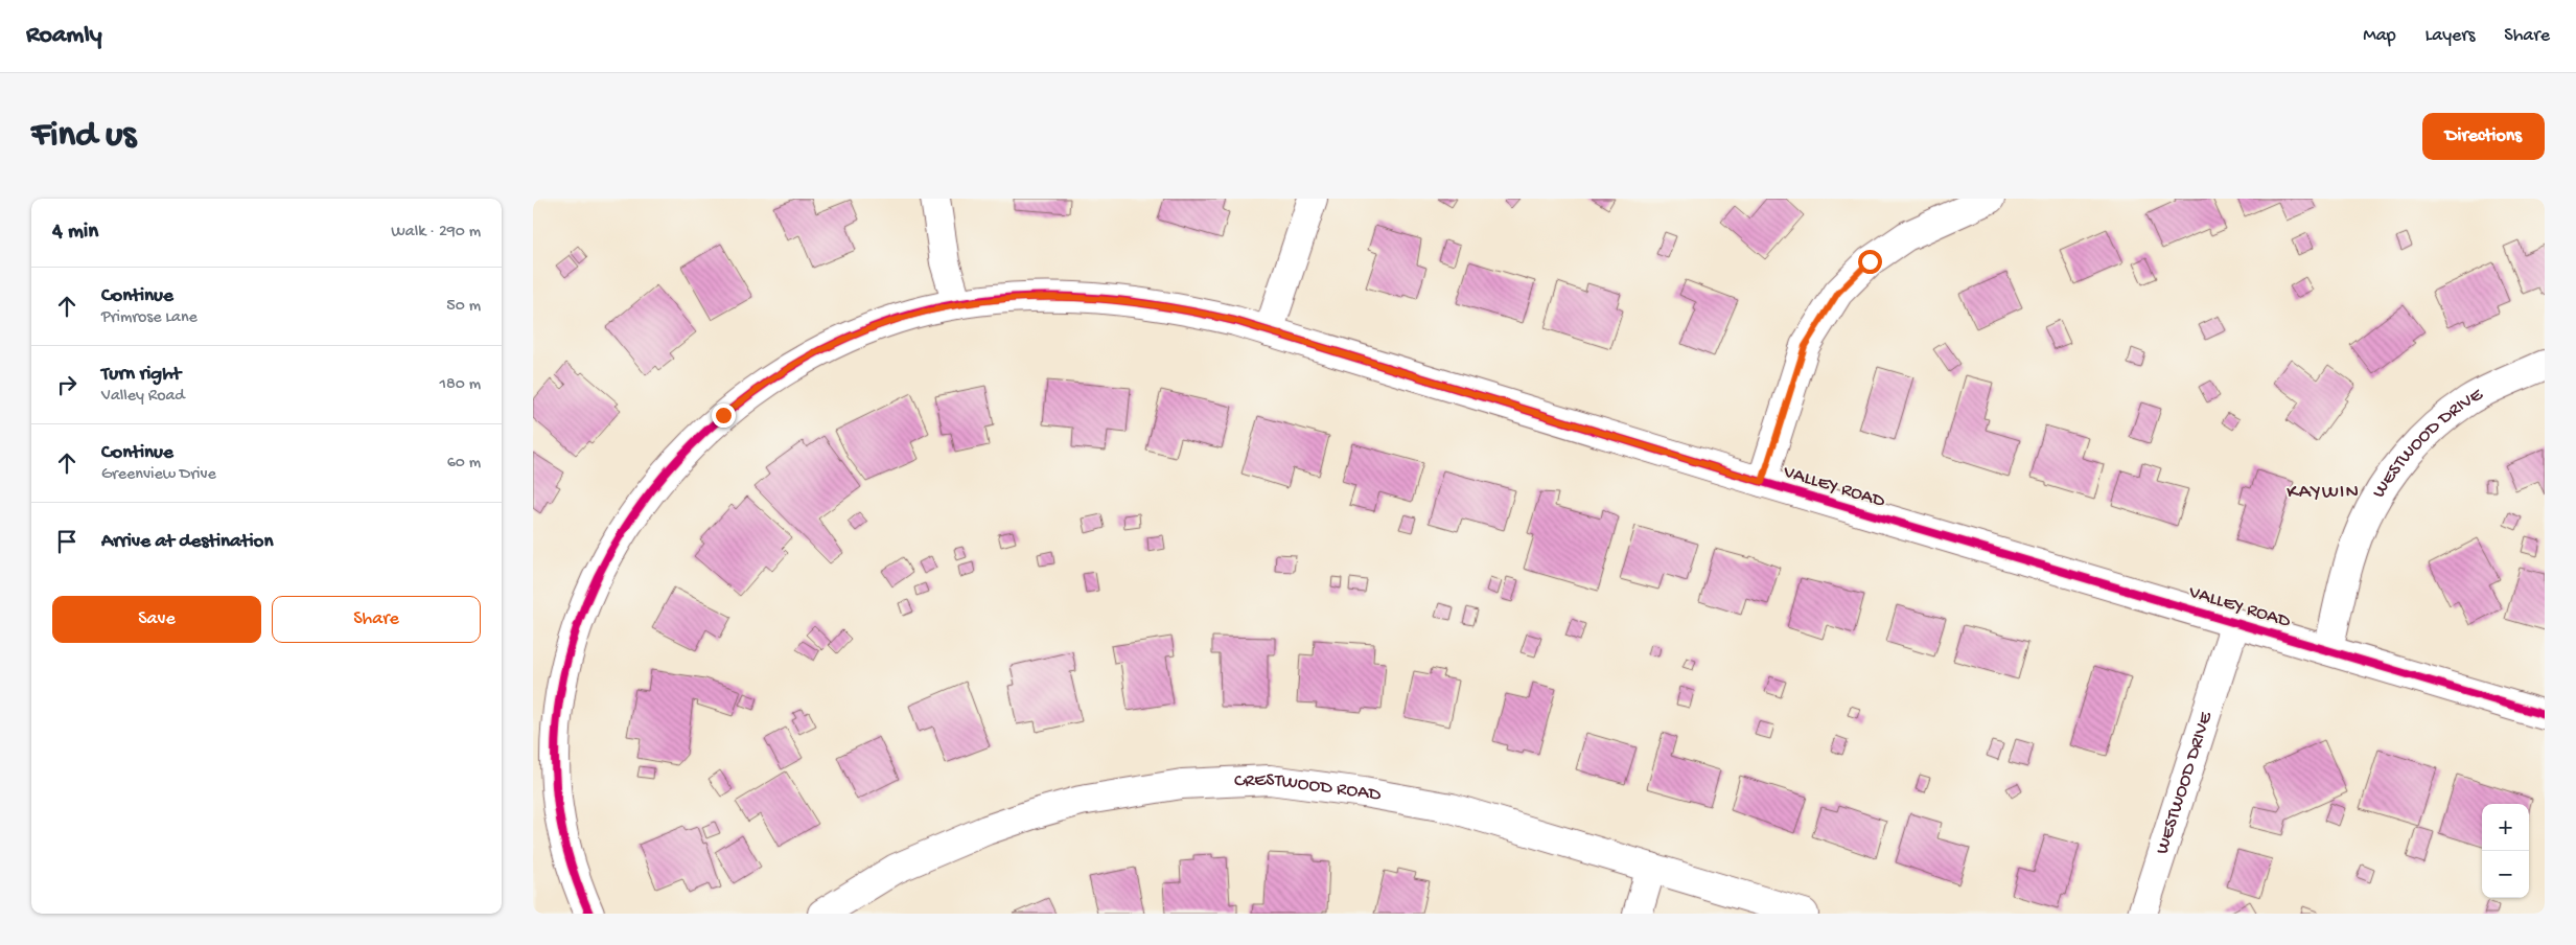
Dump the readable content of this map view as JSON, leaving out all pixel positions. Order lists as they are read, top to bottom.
{
  "streets": {
    "street": ["WESTWOOD DRIVE", "VALLEY ROAD", "CRESTWOOD ROAD"]
  },
  "crossings": [
    ["WESTWOOD DRIVE", "VALLEY ROAD"]
  ],
  "districts": ["KAYWIN"],
  "page": {
    "header": "Roamly",
    "nav": ["Map", "Layers", "Share"],
    "buttons": [
      "Directions",
      ["Save", "Share"]
    ],
    "title": "Find us",
    "heading": ["4 min", "Walk · 290 m"],
    "list": [
      ["Continue", "Primrose Lane", "50 m"],
      ["Turn right", "Valley Road", "180 m"],
      ["Continue", "Greenview Drive", "60 m"],
      "Arrive at destination"
    ],
    "map_buttons": ["+", "−"]
  }
}
